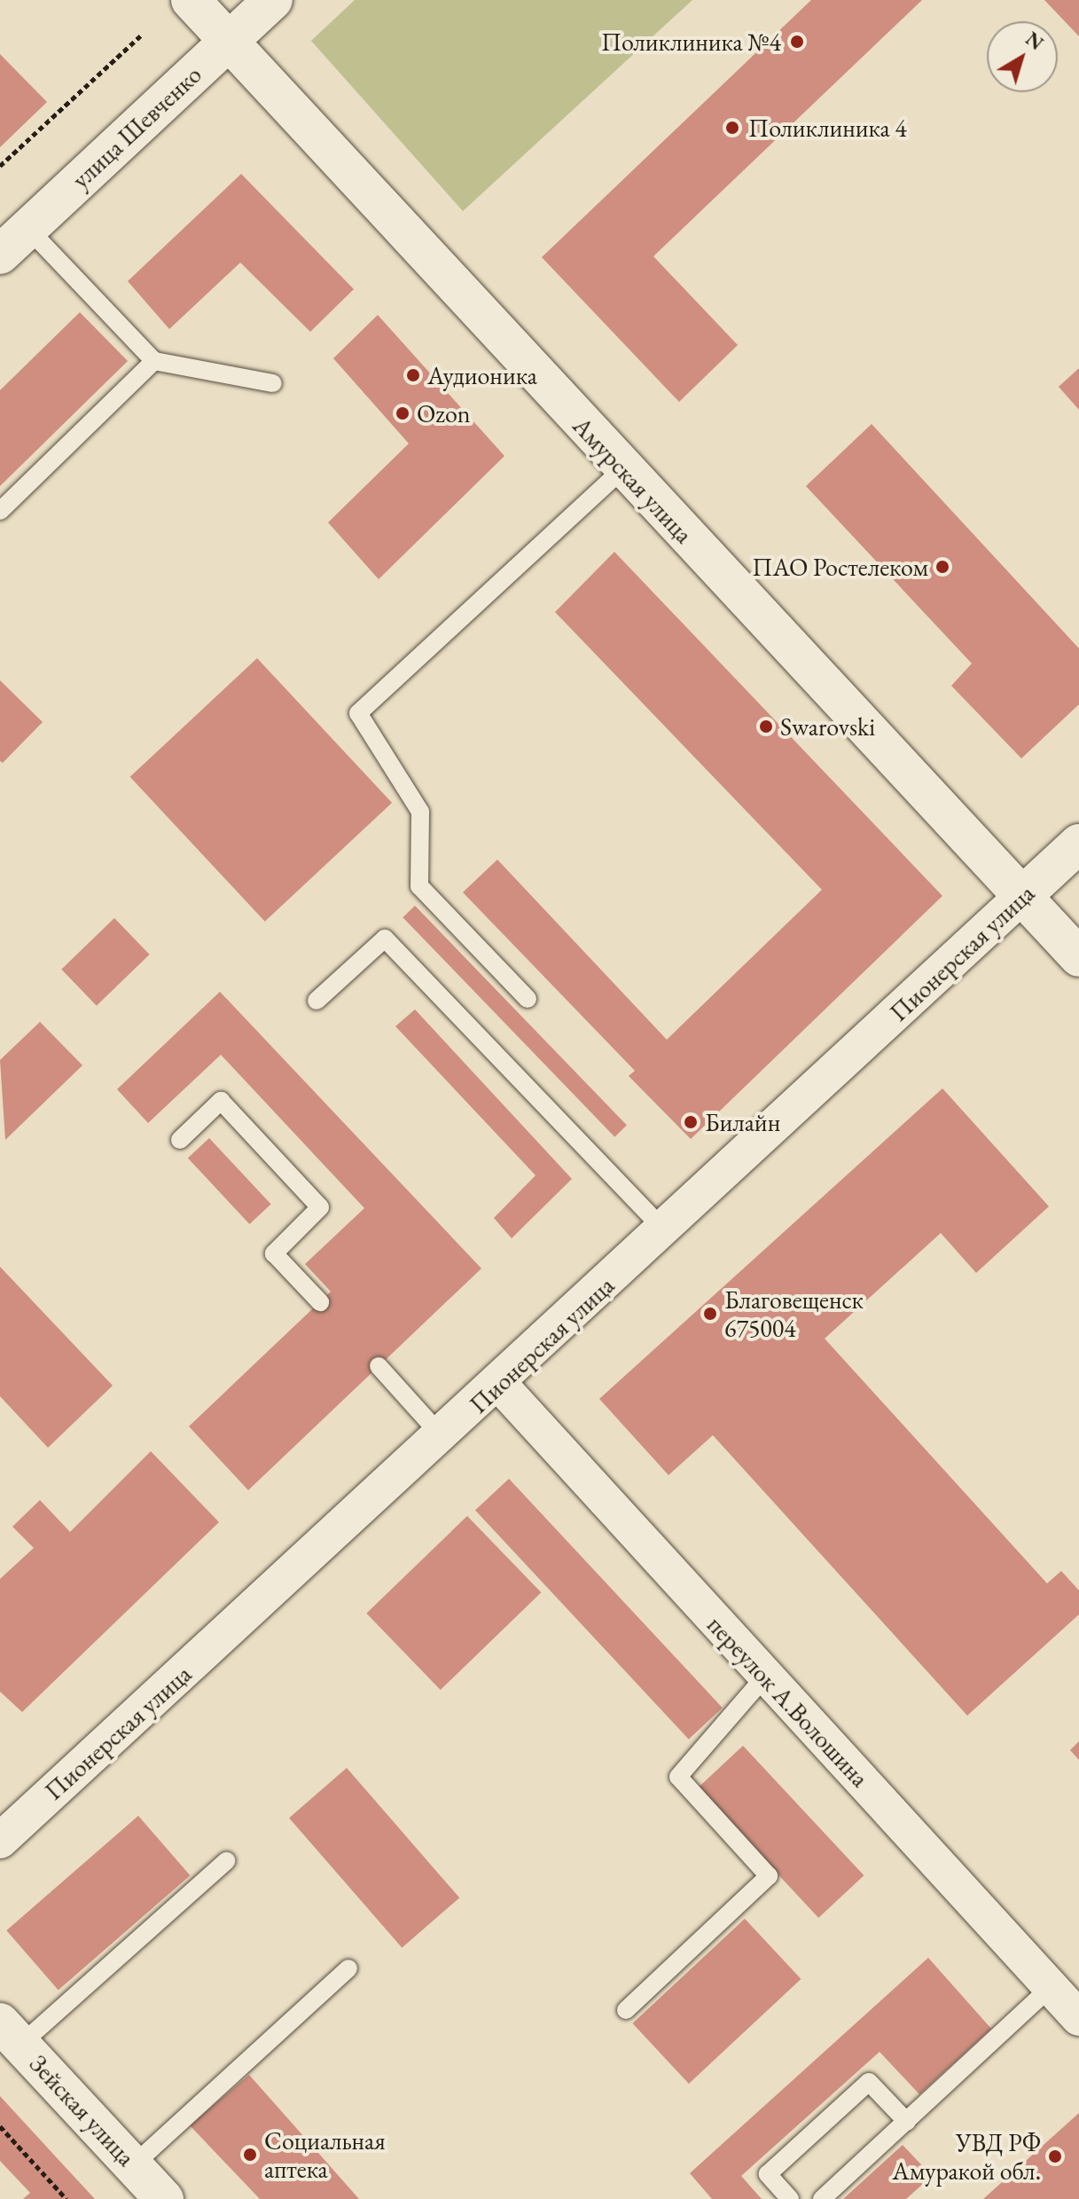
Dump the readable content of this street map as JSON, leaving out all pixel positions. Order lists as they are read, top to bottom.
{
  "streets": {
    "street": [
      "улица Шевченко",
      "Амурская улица",
      "Пионерская улица",
      "переулок А.Волошина",
      "Зейская улица"
    ]
  },
  "crossings": [
    ["улица Шевченко", "Амурская улица"],
    ["Амурская улица", "Пионерская улица"],
    ["Пионерская улица", "переулок А.Волошина"]
  ],
  "places": [
    "Поликлиника №4",
    "Поликлиника 4",
    "Аудионика",
    "Ozon",
    "ПАО Ростелеком",
    "Swarovski",
    "Билайн",
    "Благовещенск 675004",
    "Социальная аптека",
    "УВД РФ Амуракой обл."
  ],
  "north": "top right"
}
